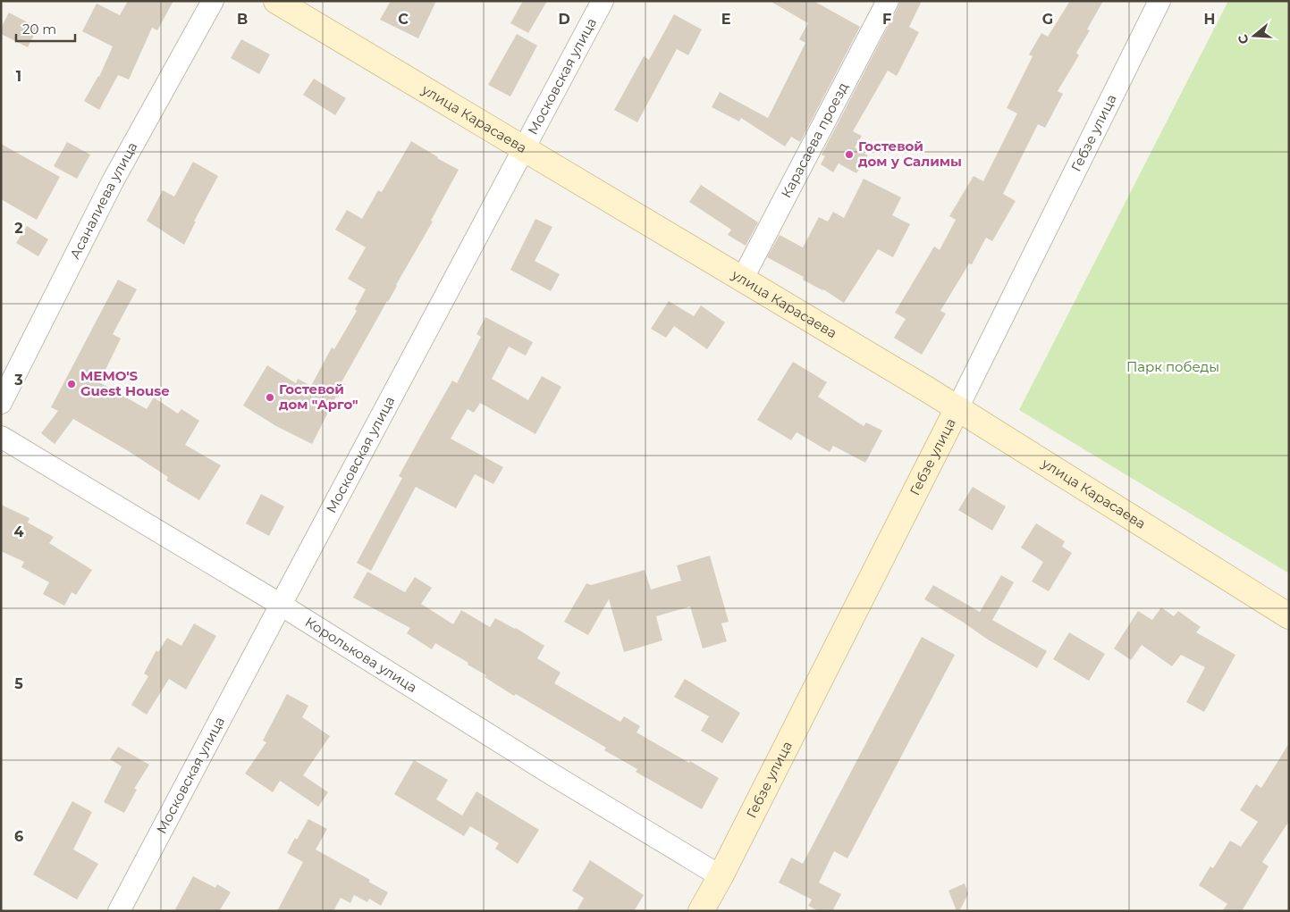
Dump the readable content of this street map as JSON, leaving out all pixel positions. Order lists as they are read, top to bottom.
{
  "streets": {
    "main road": ["улица Карасаева", "Гебзе улица"],
    "street": [
      "Московская улица",
      "Карасаева проезд",
      "Асаналиева улица",
      "Королькова улица"
    ]
  },
  "crossings": [
    ["Московская улица", "улица Карасаева"],
    ["Московская улица", "Королькова улица"],
    ["улица Карасаева", "Гебзе улица"],
    ["улица Карасаева", "Карасаева проезд"],
    ["Гебзе улица", "Королькова улица"]
  ],
  "parks": ["Парк победы"],
  "places": ["Гостевой дом у Салимы", "MEMO'S Guest House", "Гостевой дом \"Арго\""],
  "scale_bar": "20 m",
  "north": "left",
  "grid": {
    "columns": [
      "B",
      "C",
      "D",
      "E",
      "F",
      "G",
      "H"
    ],
    "rows": [
      "1",
      "2",
      "3",
      "4",
      "5",
      "6"
    ]
  }
}
